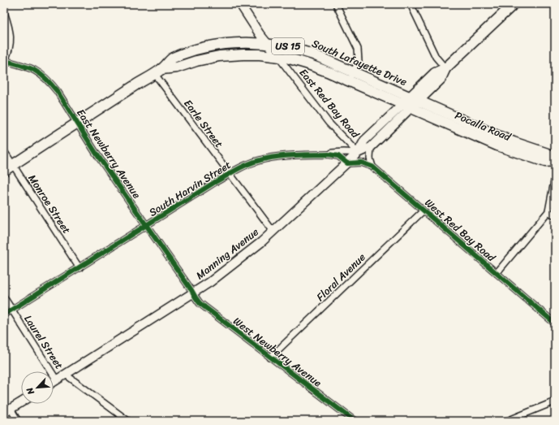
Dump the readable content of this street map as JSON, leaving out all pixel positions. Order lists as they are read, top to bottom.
{
  "streets": {
    "main road": [
      "US 15",
      "South Lafayette Drive",
      "East Red Bay Road",
      "Pocalla Road",
      "Manning Avenue"
    ],
    "street": [
      "Earle Street",
      "East Newberry Avenue",
      "South Harvin Street",
      "Monroe Street",
      "West Red Bay Road",
      "Floral Avenue",
      "Laurel Street",
      "West Newberry Avenue"
    ]
  },
  "crossings": [
    ["South Lafayette Drive", "East Red Bay Road"],
    ["South Lafayette Drive", "Earle Street"],
    ["South Lafayette Drive", "Pocalla Road"],
    ["South Lafayette Drive", "East Newberry Avenue"],
    ["South Lafayette Drive", "Monroe Street"],
    ["South Lafayette Drive", "Manning Avenue"],
    ["East Red Bay Road", "South Harvin Street"],
    ["East Red Bay Road", "Manning Avenue"],
    ["Earle Street", "South Harvin Street"],
    ["Earle Street", "Manning Avenue"],
    ["Pocalla Road", "Manning Avenue"],
    ["East Newberry Avenue", "South Harvin Street"],
    ["East Newberry Avenue", "Manning Avenue"],
    ["East Newberry Avenue", "West Newberry Avenue"],
    ["South Harvin Street", "Monroe Street"],
    ["South Harvin Street", "West Red Bay Road"],
    ["South Harvin Street", "Manning Avenue"],
    ["South Harvin Street", "Laurel Street"],
    ["West Red Bay Road", "Manning Avenue"],
    ["West Red Bay Road", "Floral Avenue"],
    ["Manning Avenue", "Laurel Street"],
    ["Manning Avenue", "West Newberry Avenue"],
    ["Floral Avenue", "West Newberry Avenue"]
  ],
  "north": "bottom left"
}
